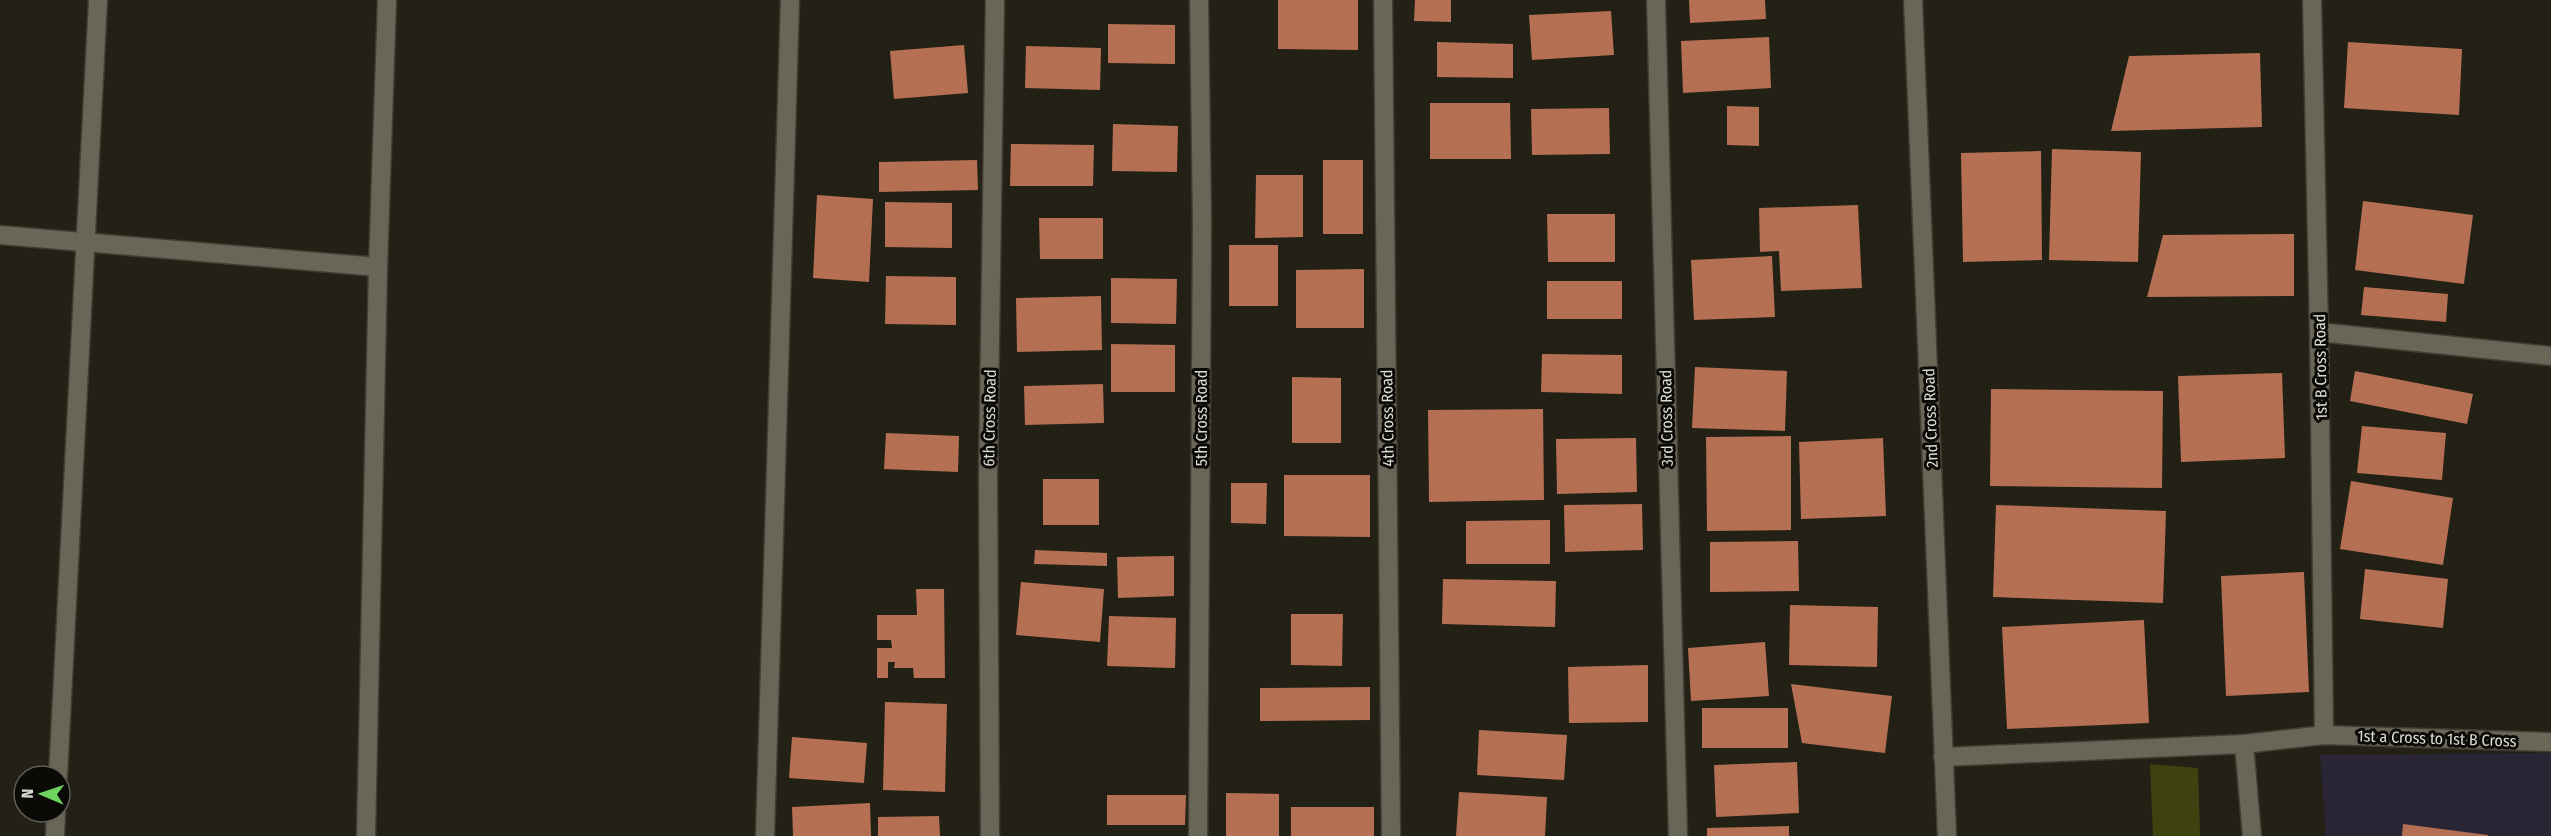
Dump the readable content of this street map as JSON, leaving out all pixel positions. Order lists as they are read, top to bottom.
{
  "streets": {
    "street": [
      "1st B Cross Road",
      "6th Cross Road",
      "5th Cross Road",
      "4th Cross Road",
      "3rd Cross Road",
      "2nd Cross Road",
      "1st a Cross to 1st B Cross"
    ]
  },
  "crossings": [
    ["1st B Cross Road", "1st a Cross to 1st B Cross"],
    ["2nd Cross Road", "1st a Cross to 1st B Cross"]
  ],
  "north": "left"
}
